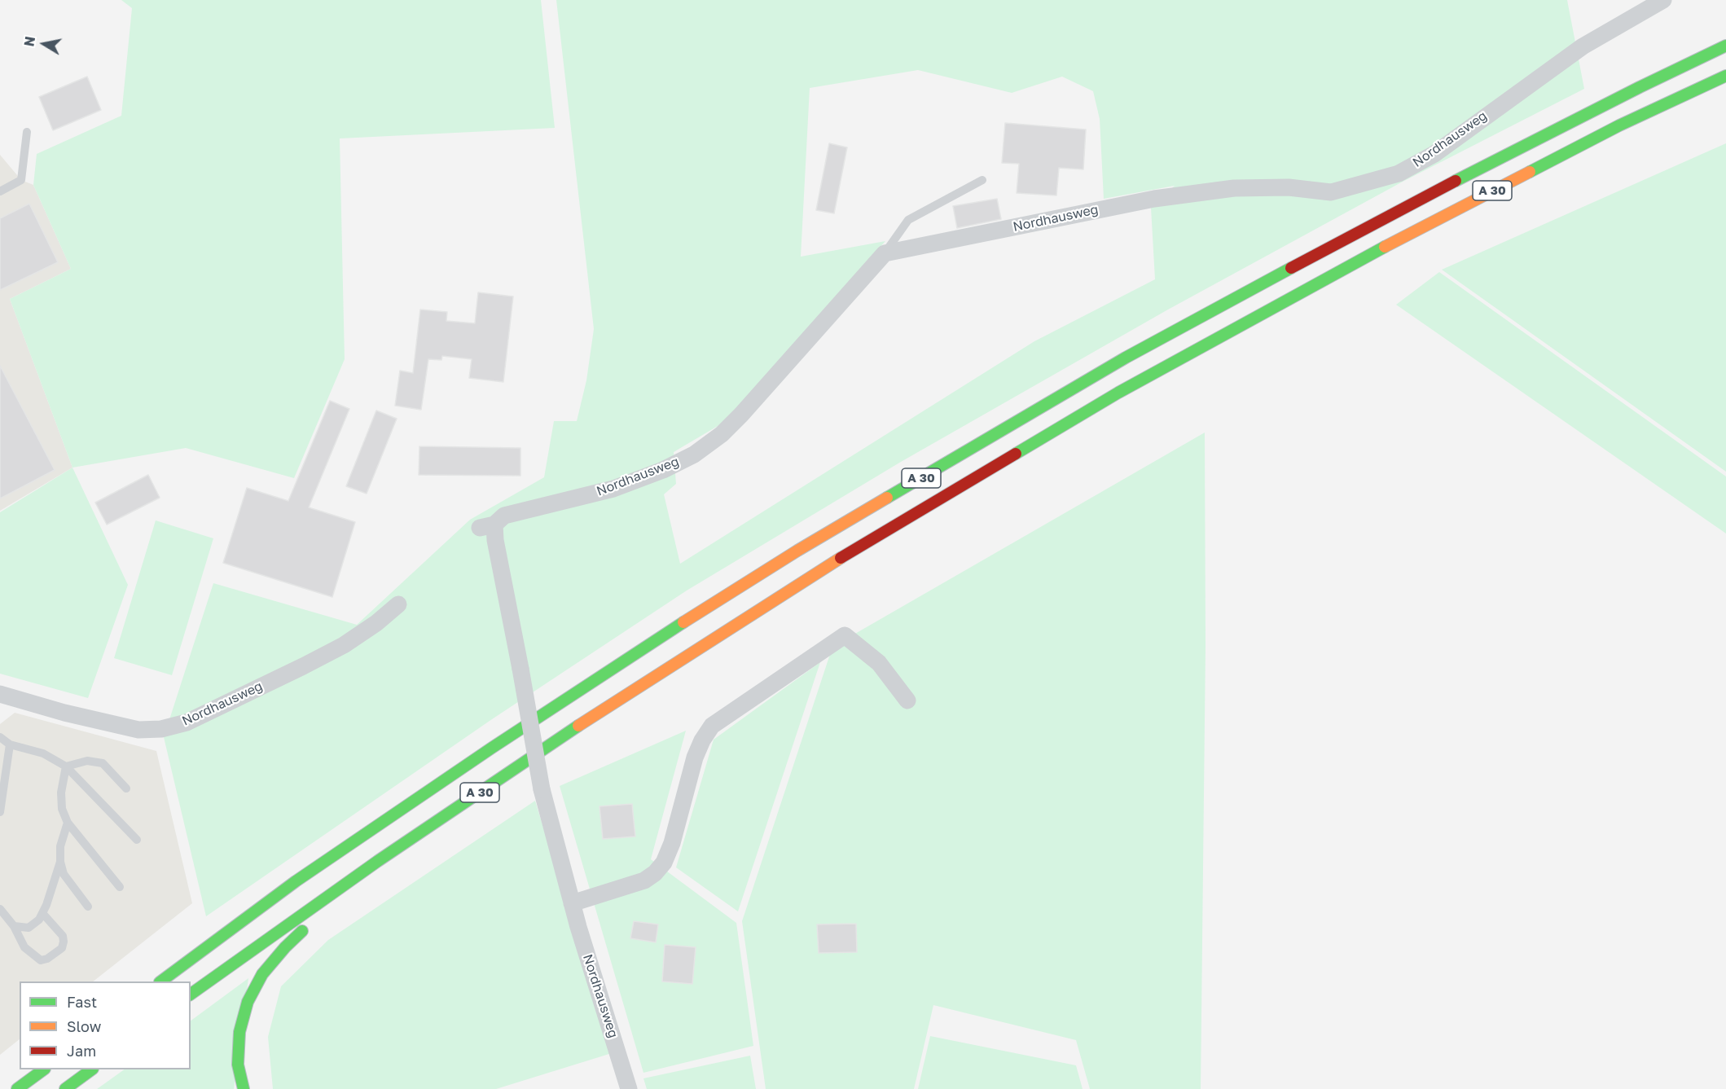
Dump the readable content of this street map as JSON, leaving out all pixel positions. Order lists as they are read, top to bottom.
{
  "streets": {
    "highway": ["A 30"],
    "street": ["Nordhausweg"]
  },
  "legend": ["Fast", "Slow", "Jam"],
  "north": "left"
}
